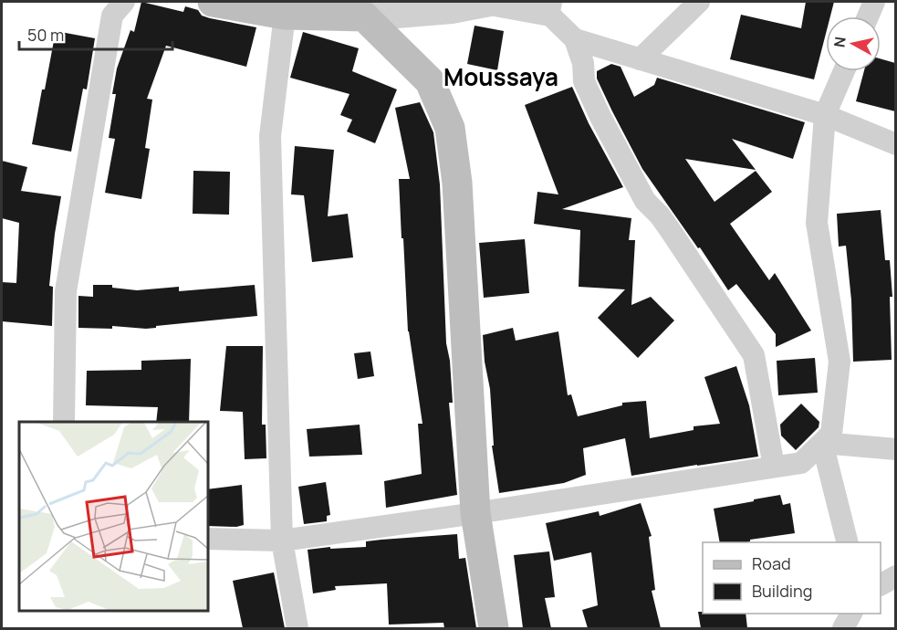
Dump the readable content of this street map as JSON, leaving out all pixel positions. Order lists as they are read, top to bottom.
{
  "districts": ["Moussaya"],
  "legend": ["Road", "Building"],
  "scale_bar": "50 m",
  "north": "left"
}
